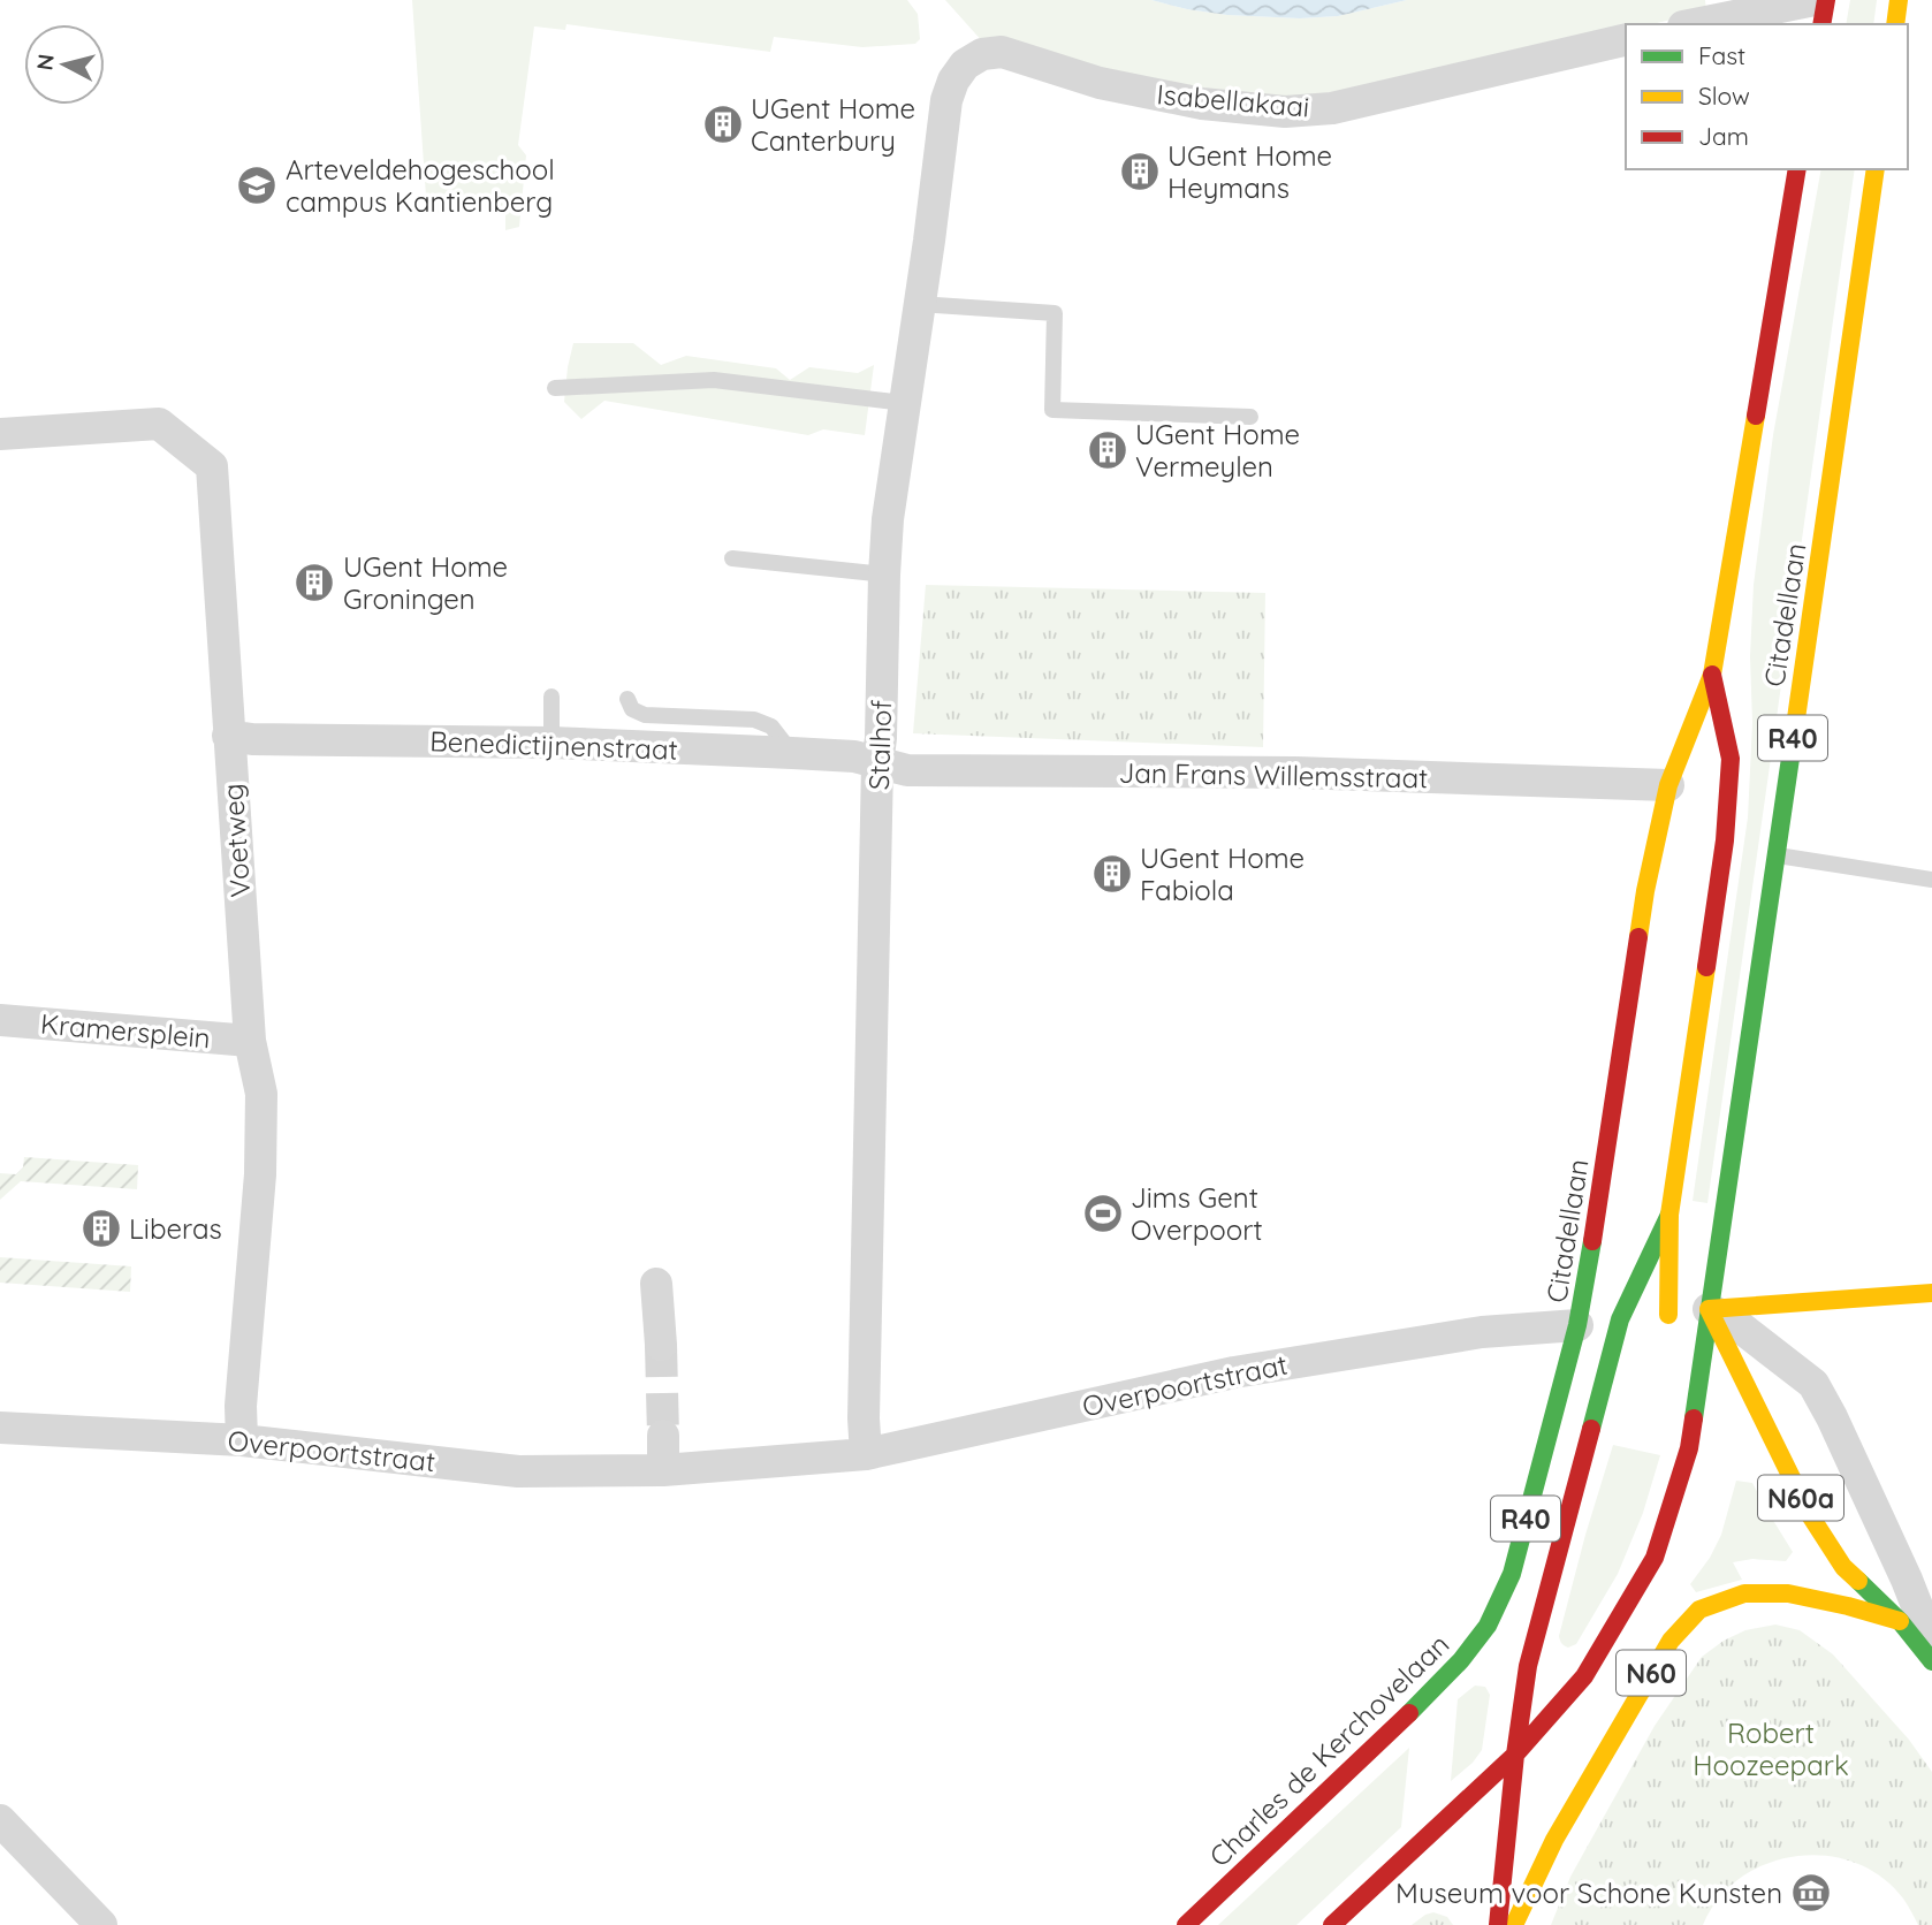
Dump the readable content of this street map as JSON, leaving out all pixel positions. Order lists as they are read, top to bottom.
{
  "streets": {
    "main road": [
      "Citadellaan",
      "R40",
      "Overpoortstraat",
      "N60a",
      "N60",
      "Charles de Kerchovelaan"
    ],
    "street": [
      "Isabellakaai",
      "Benedictijnenstraat",
      "Stalhof",
      "Jan Frans Willemsstraat",
      "Voetweg",
      "Kramersplein"
    ]
  },
  "crossings": [
    ["Isabellakaai", "Stalhof"],
    ["Citadellaan", "R40"],
    ["Citadellaan", "Jan Frans Willemsstraat"],
    ["Citadellaan", "Overpoortstraat"],
    ["Citadellaan", "N60a"],
    ["Citadellaan", "Charles de Kerchovelaan"],
    ["R40", "Overpoortstraat"],
    ["R40", "N60a"],
    ["R40", "Charles de Kerchovelaan"],
    ["Benedictijnenstraat", "Stalhof"],
    ["Benedictijnenstraat", "Jan Frans Willemsstraat"],
    ["Benedictijnenstraat", "Voetweg"],
    ["Stalhof", "Jan Frans Willemsstraat"],
    ["Stalhof", "Overpoortstraat"],
    ["Voetweg", "Kramersplein"],
    ["Voetweg", "Overpoortstraat"],
    ["Overpoortstraat", "N60a"],
    ["Overpoortstraat", "Charles de Kerchovelaan"],
    ["N60a", "N60"]
  ],
  "parks": ["Robert Hoozeepark"],
  "places": {
    "building": [
      "UGent Home Canterbury",
      "UGent Home Heymans",
      "UGent Home Vermeylen",
      "UGent Home Groningen",
      "UGent Home Fabiola",
      "Liberas"
    ],
    "school or university": ["Arteveldehogeschool campus Kantienberg"],
    "sports": ["Jims Gent Overpoort"],
    "museum": ["Museum voor Schone Kunsten"]
  },
  "legend": ["Fast", "Slow", "Jam"],
  "north": "left"
}
